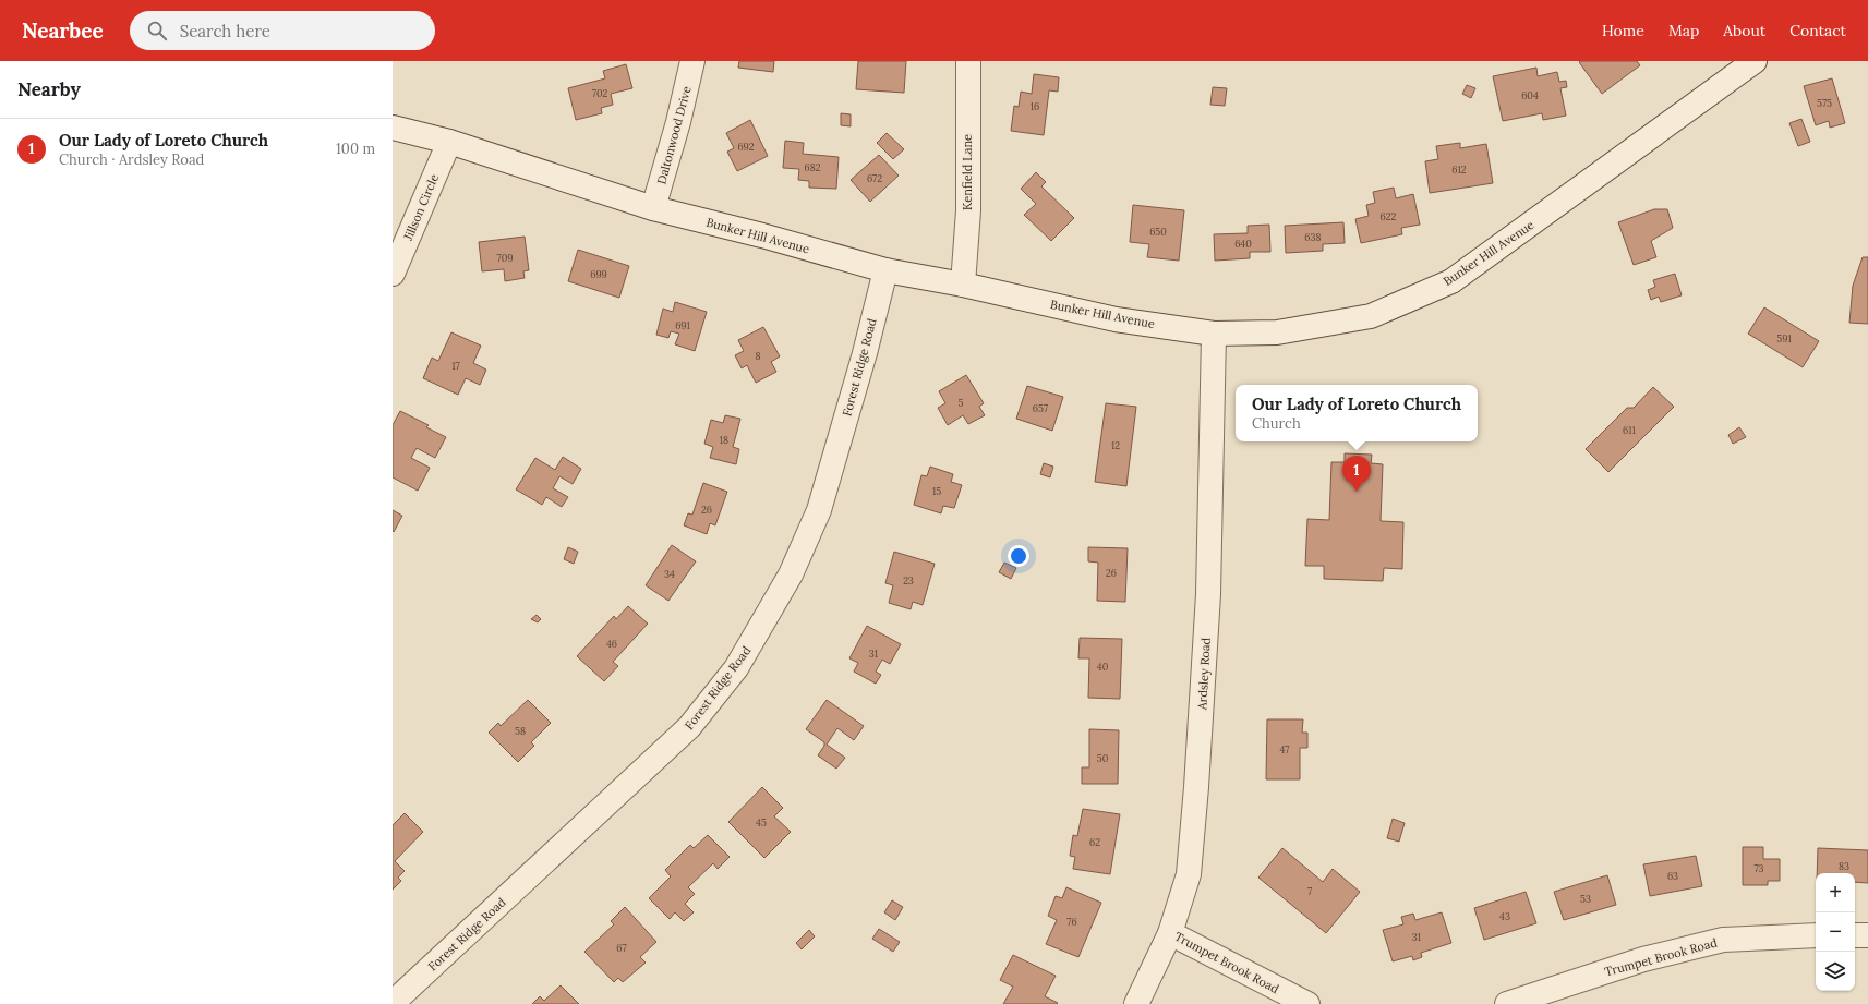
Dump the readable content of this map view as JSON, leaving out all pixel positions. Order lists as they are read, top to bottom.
{
  "streets": {
    "street": [
      "Daltonwood Drive",
      "Kenfield Lane",
      "Jillson Circle",
      "Bunker Hill Avenue",
      "Forest Ridge Road",
      "Ardsley Road",
      "Trumpet Brook Road"
    ]
  },
  "crossings": [
    ["Daltonwood Drive", "Bunker Hill Avenue"],
    ["Kenfield Lane", "Bunker Hill Avenue"],
    ["Jillson Circle", "Bunker Hill Avenue"],
    ["Bunker Hill Avenue", "Forest Ridge Road"],
    ["Bunker Hill Avenue", "Ardsley Road"],
    ["Ardsley Road", "Trumpet Brook Road"]
  ],
  "house_numbers": [
    "702",
    "604",
    "575",
    "16",
    "692",
    "682",
    "612",
    "672",
    "622",
    "650",
    "638",
    "640",
    "709",
    "699",
    "691",
    "591",
    "8",
    "17",
    "5",
    "657",
    "611",
    "18",
    "12",
    "15",
    "26",
    "26",
    "34",
    "23",
    "46",
    "31",
    "40",
    "58",
    "47",
    "50",
    "45",
    "62",
    "83",
    "73",
    "63",
    "7",
    "53",
    "43",
    "76",
    "31",
    "67"
  ],
  "page": {
    "header": "Nearbee",
    "search": "Search here",
    "nav": [
      "Home",
      "Map",
      "About",
      "Contact"
    ],
    "heading": "Nearby",
    "list": [
      {
        "mark": "1",
        "name": "Our Lady of Loreto Church",
        "note": "Church · Ardsley Road",
        "value": "100 m"
      }
    ],
    "popup": ["Our Lady of Loreto Church", "Church"],
    "pins": "1",
    "map_buttons": ["+", "−"]
  }
}
